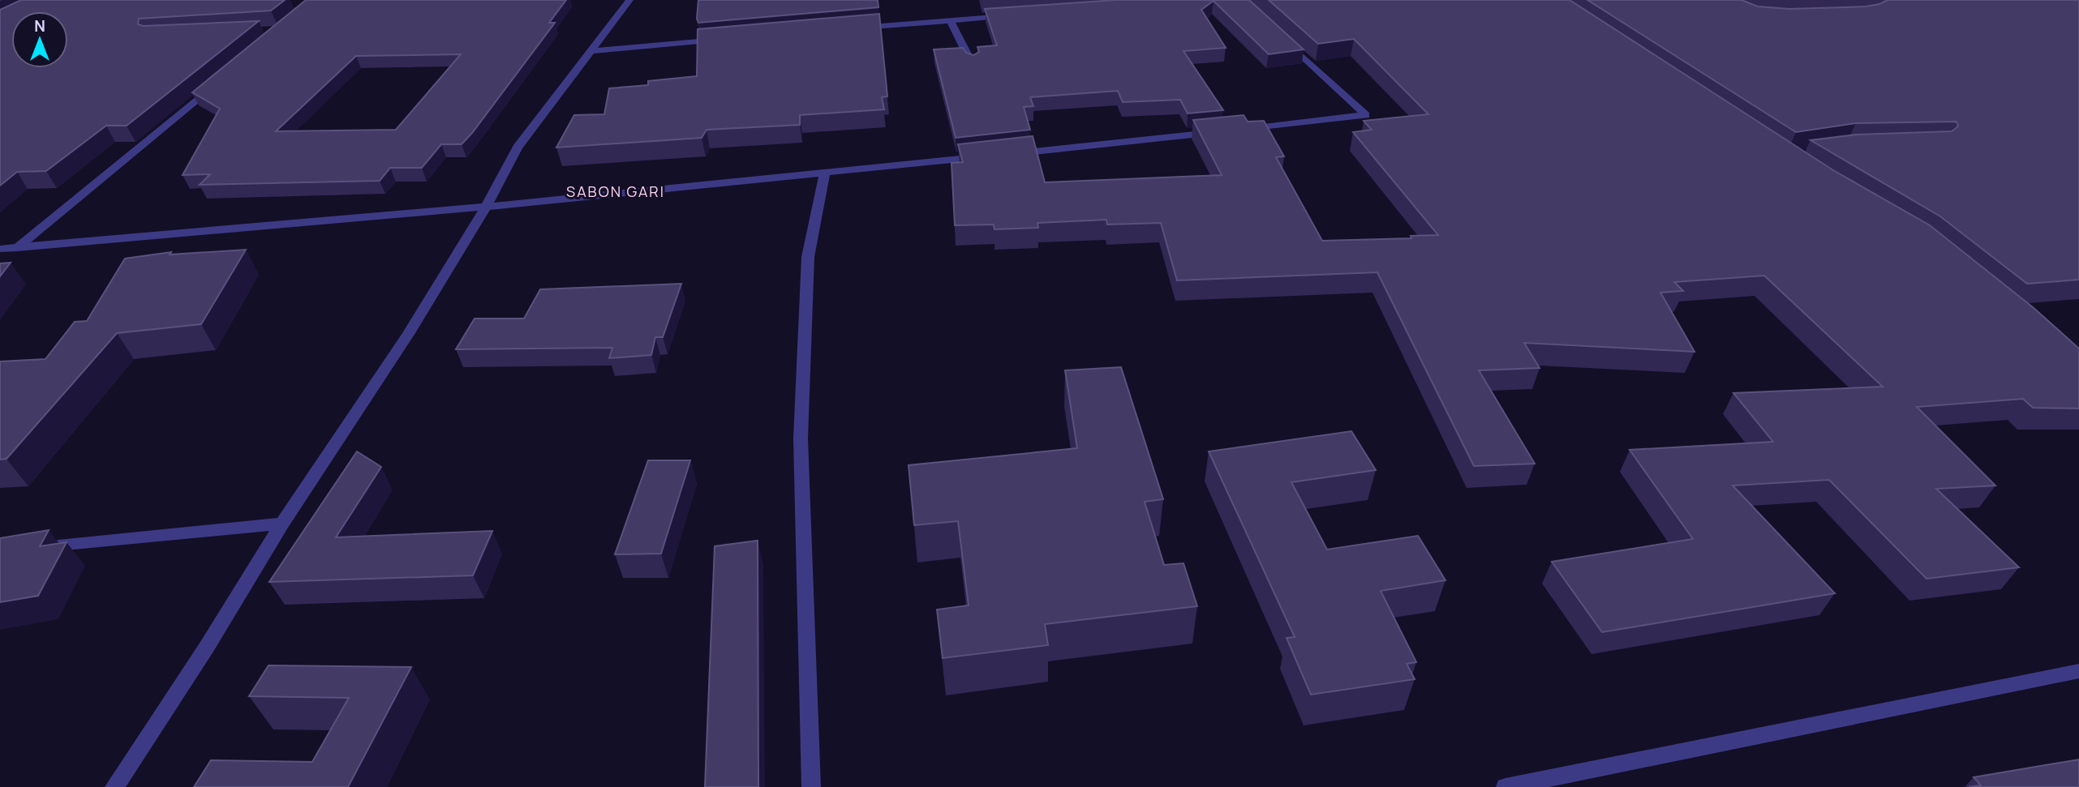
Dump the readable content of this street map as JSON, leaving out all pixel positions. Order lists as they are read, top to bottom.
{
  "districts": ["SABON GARI"],
  "north": "top"
}
